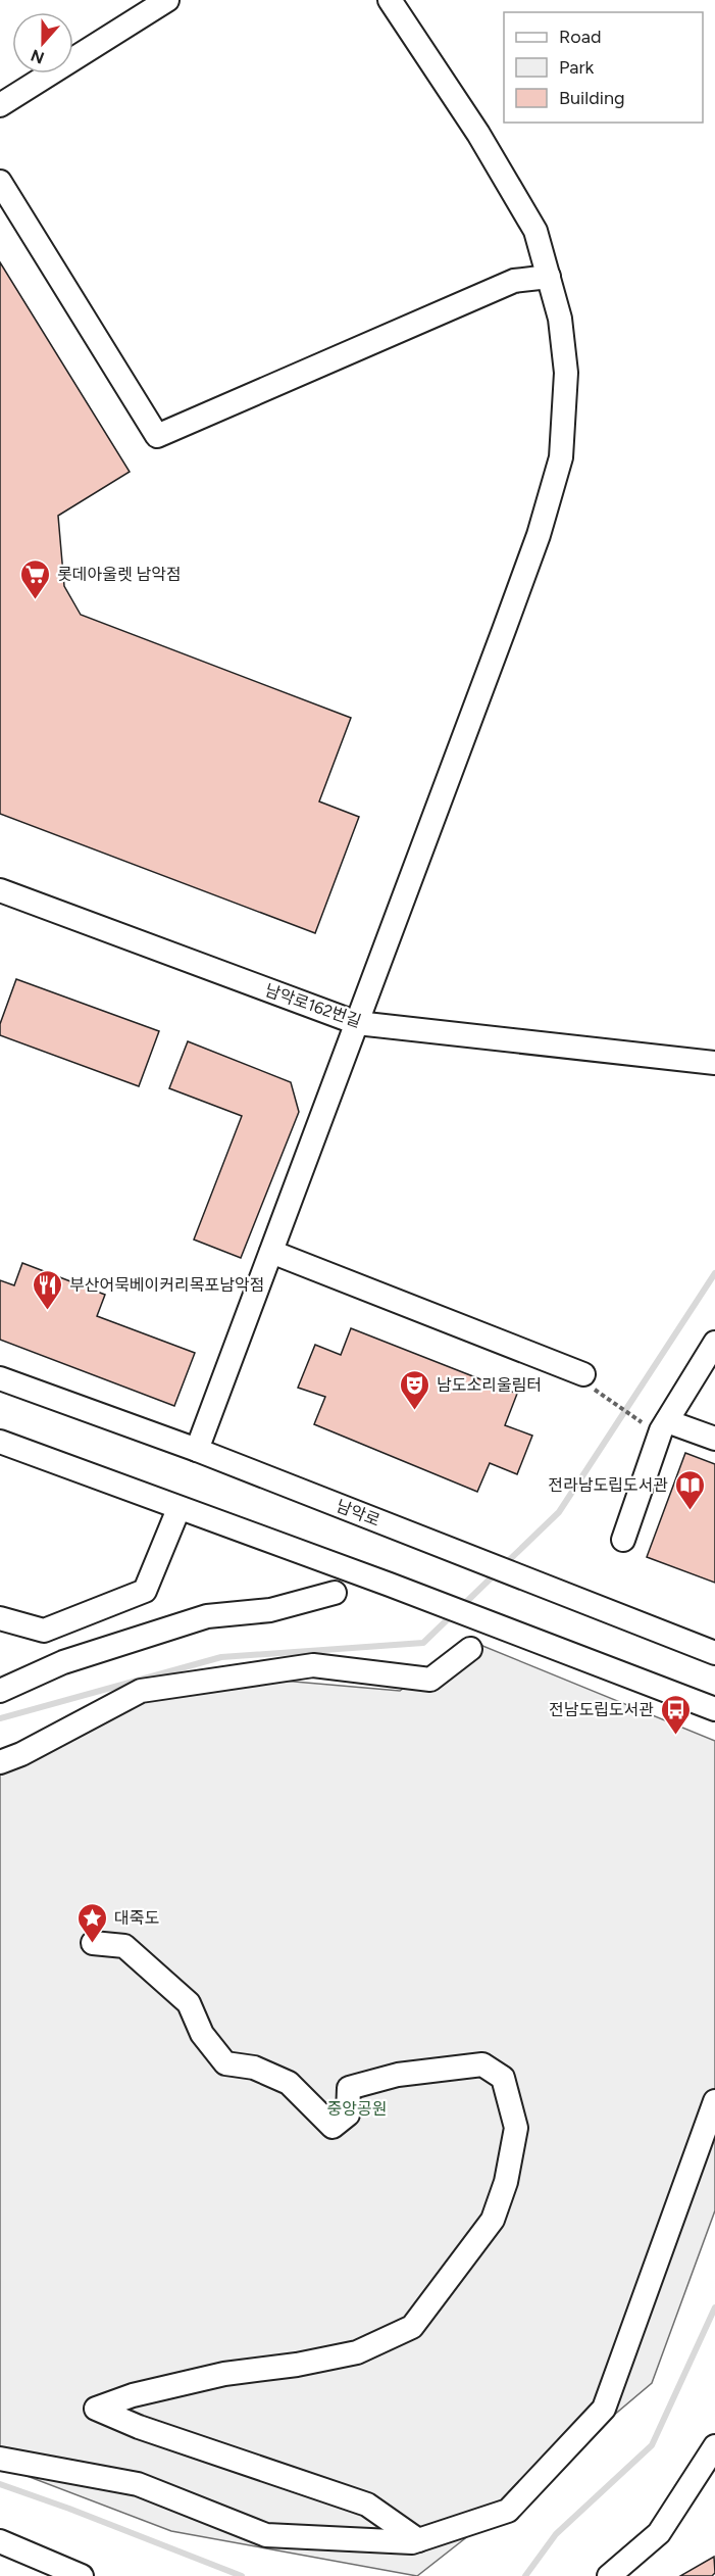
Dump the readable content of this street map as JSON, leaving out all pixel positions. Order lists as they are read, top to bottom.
{
  "streets": {
    "street": ["남악로162번길", "남악로"]
  },
  "parks": ["중앙공원"],
  "places": {
    "supermarket": ["롯데아울렛 남악점"],
    "restaurant": ["부산어묵베이커리목포남악점"],
    "theatre": ["남도소리울림터"],
    "library": ["전라남도립도서관"],
    "bus stop": ["전남도립도서관"],
    "place": ["대죽도"]
  },
  "legend": ["Road", "Park", "Building"],
  "north": "bottom"
}
